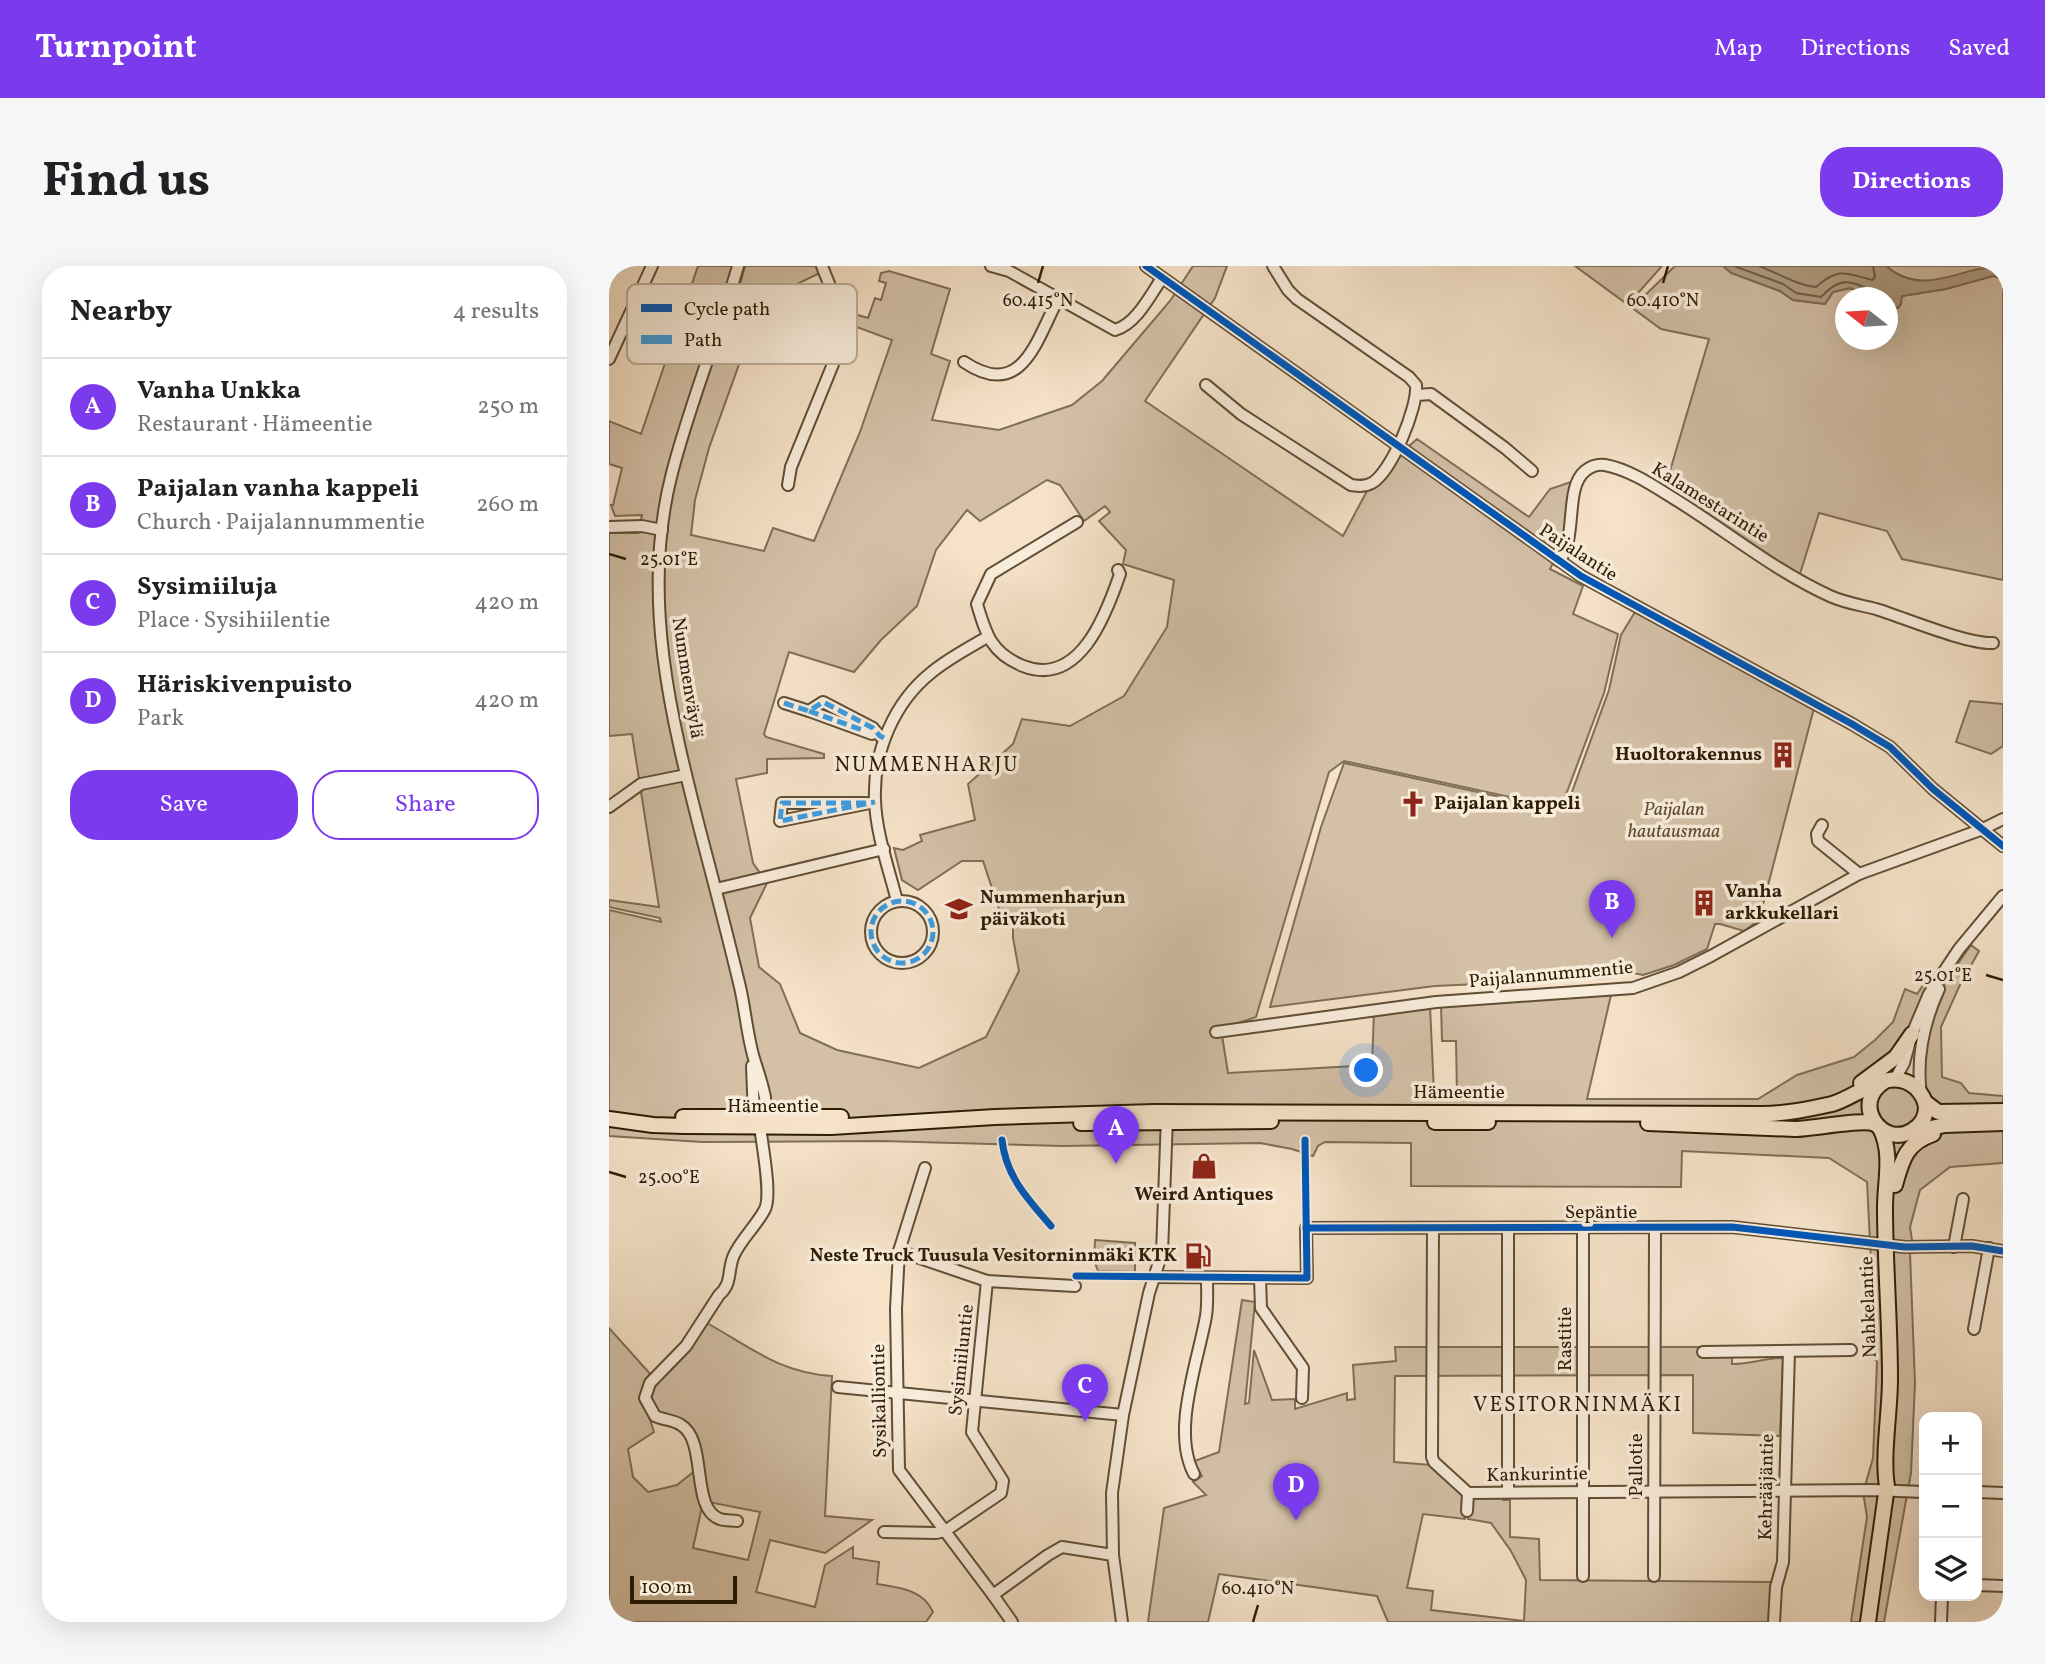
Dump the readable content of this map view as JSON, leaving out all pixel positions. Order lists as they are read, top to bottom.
{
  "streets": {
    "main road": ["Hämeentie", "Nahkelantie"],
    "street": [
      "Kalamestarintie",
      "Paijalantie",
      "Nummenväylä",
      "Paijalannummentie",
      "Sepäntie",
      "Rastitie",
      "Sysimiiluntie",
      "Sysikalliontie",
      "Pallotie",
      "Kankurintie",
      "Kehrääjäntie"
    ]
  },
  "crossings": [
    ["Kalamestarintie", "Paijalantie"],
    ["Paijalantie", "Paijalannummentie"],
    ["Nummenväylä", "Hämeentie"],
    ["Hämeentie", "Nahkelantie"],
    ["Sepäntie", "Nahkelantie"],
    ["Sepäntie", "Rastitie"],
    ["Sepäntie", "Pallotie"],
    ["Sepäntie", "Kankurintie"],
    ["Nahkelantie", "Kankurintie"],
    ["Rastitie", "Kankurintie"],
    ["Sysimiiluntie", "Sysikalliontie"],
    ["Pallotie", "Kankurintie"],
    ["Kankurintie", "Kehrääjäntie"]
  ],
  "districts": ["NUMMENHARJU", "VESITORNINMÄKI"],
  "parks": ["Paijalan hautausmaa"],
  "places": {
    "building": ["Huoltorakennus", "Vanha arkkukellari"],
    "church": ["Paijalan kappeli"],
    "school or university": ["Nummenharjun päiväkoti"],
    "shop": ["Weird Antiques"],
    "fuel station": ["Neste Truck Tuusula Vesitorninmäki KTK"]
  },
  "legend": ["Cycle path", "Path"],
  "scale_bar": "100 m",
  "north": "left",
  "page": {
    "header": "Turnpoint",
    "nav": ["Map", "Directions", "Saved"],
    "buttons": [
      "Directions",
      ["Save", "Share"]
    ],
    "title": "Find us",
    "heading": ["Nearby", "4 results"],
    "list": [
      {
        "mark": "A",
        "name": "Vanha Unkka",
        "note": "Restaurant · Hämeentie",
        "value": "250 m"
      },
      {
        "mark": "B",
        "name": "Paijalan vanha kappeli",
        "note": "Church · Paijalannummentie",
        "value": "260 m"
      },
      {
        "mark": "C",
        "name": "Sysimiiluja",
        "note": "Place · Sysihiilentie",
        "value": "420 m"
      },
      {
        "mark": "D",
        "name": "Häriskivenpuisto",
        "note": "Park",
        "value": "420 m"
      }
    ],
    "pins": [
      "B",
      "A",
      "C",
      "D"
    ],
    "map_buttons": ["+", "−"],
    "scale": "100 m"
  },
  "coordinates": [
    "60.415°N",
    "60.410°N",
    "25.01°E",
    "25.00°E"
  ]
}
